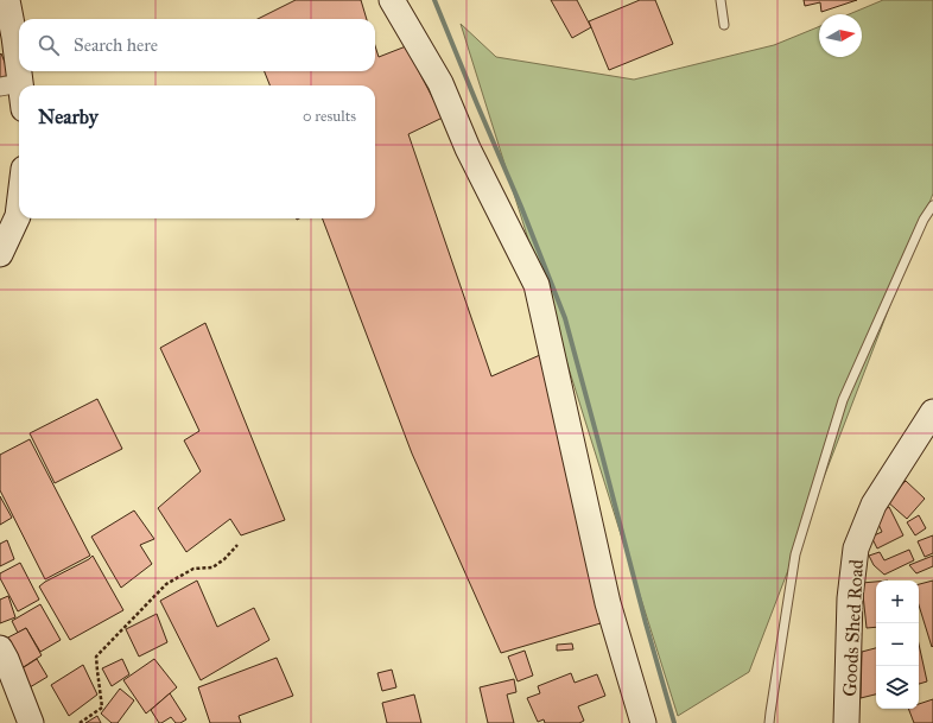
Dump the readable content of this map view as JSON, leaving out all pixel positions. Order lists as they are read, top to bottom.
{
  "streets": {
    "street": ["Goods Shed Road"]
  },
  "north": "right",
  "page": {
    "search": "Search here",
    "heading": ["Nearby", "0 results"],
    "map_buttons": ["+", "−"]
  }
}
